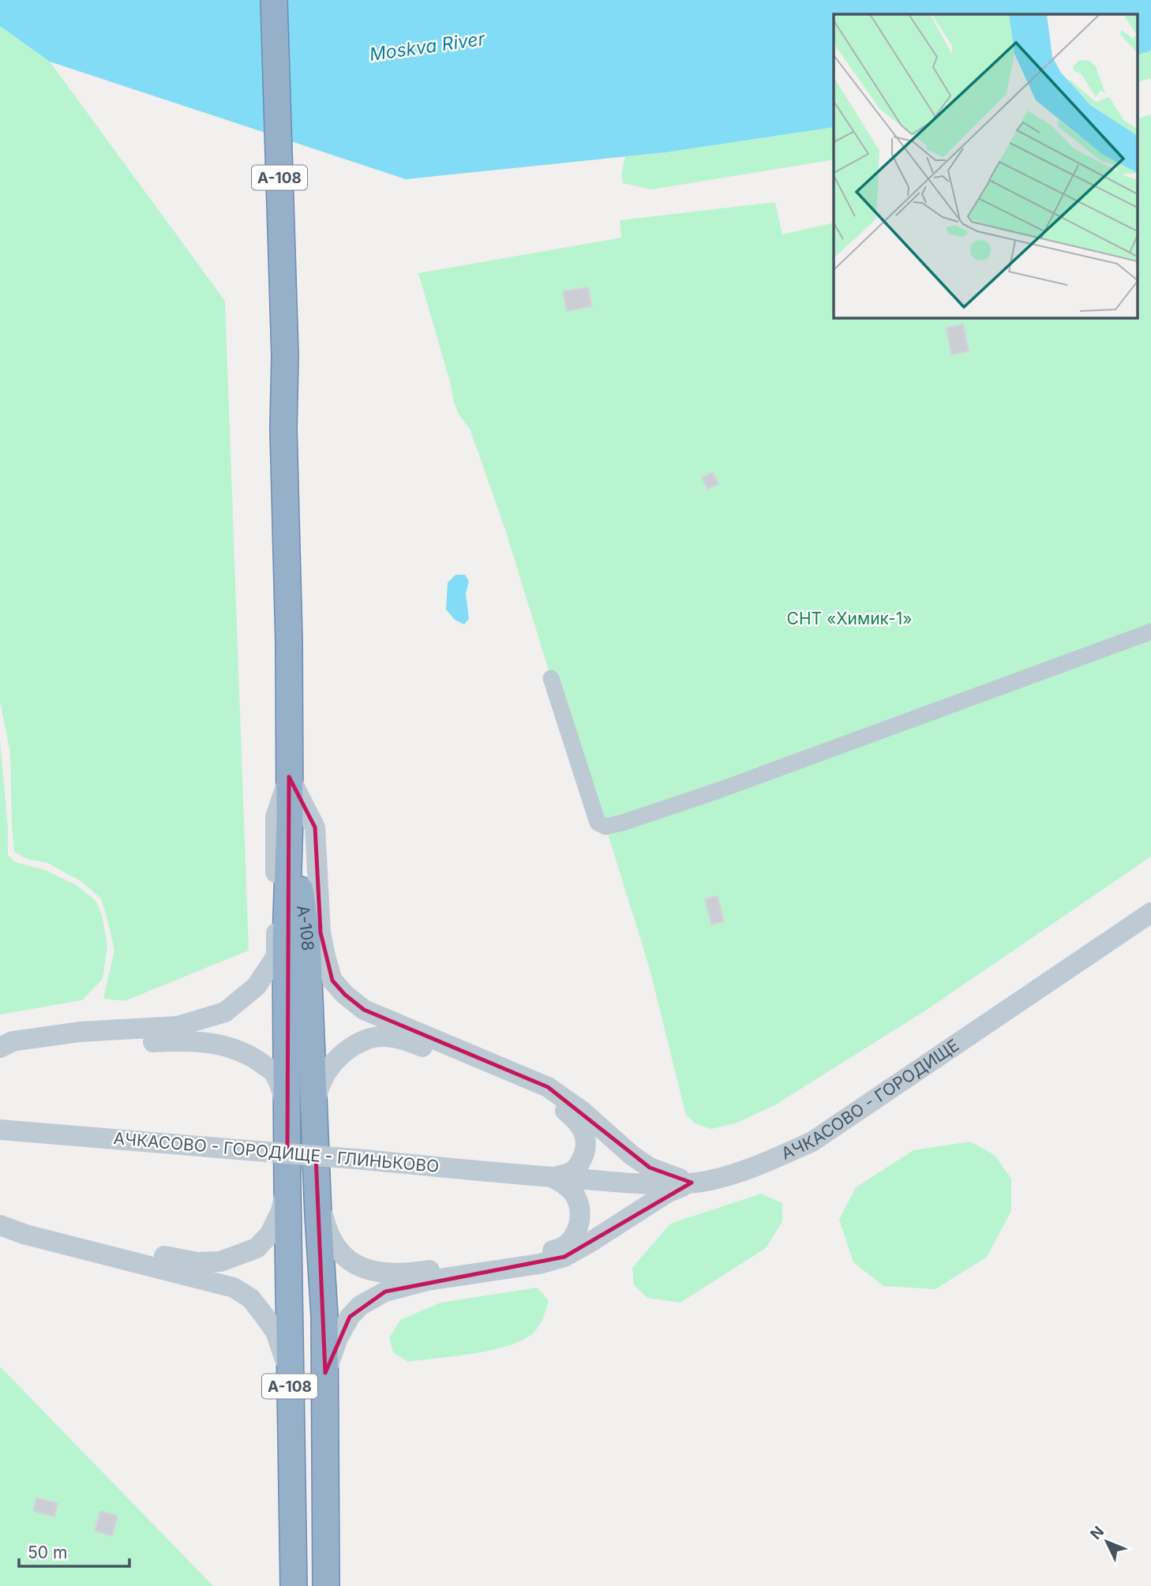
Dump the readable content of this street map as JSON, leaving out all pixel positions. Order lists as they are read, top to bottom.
{
  "streets": {
    "highway": ["А-108"],
    "street": ["АЧКАСОВО - ГОРОДИЩЕ", "АЧКАСОВО - ГОРОДИЩЕ - ГЛИНЬКОВО"]
  },
  "crossings": [
    ["АЧКАСОВО - ГОРОДИЩЕ", "АЧКАСОВО - ГОРОДИЩЕ - ГЛИНЬКОВО"]
  ],
  "water": ["Moskva River"],
  "parks": ["СНТ «Химик-1»"],
  "scale_bar": "50 m",
  "north": "top left"
}
